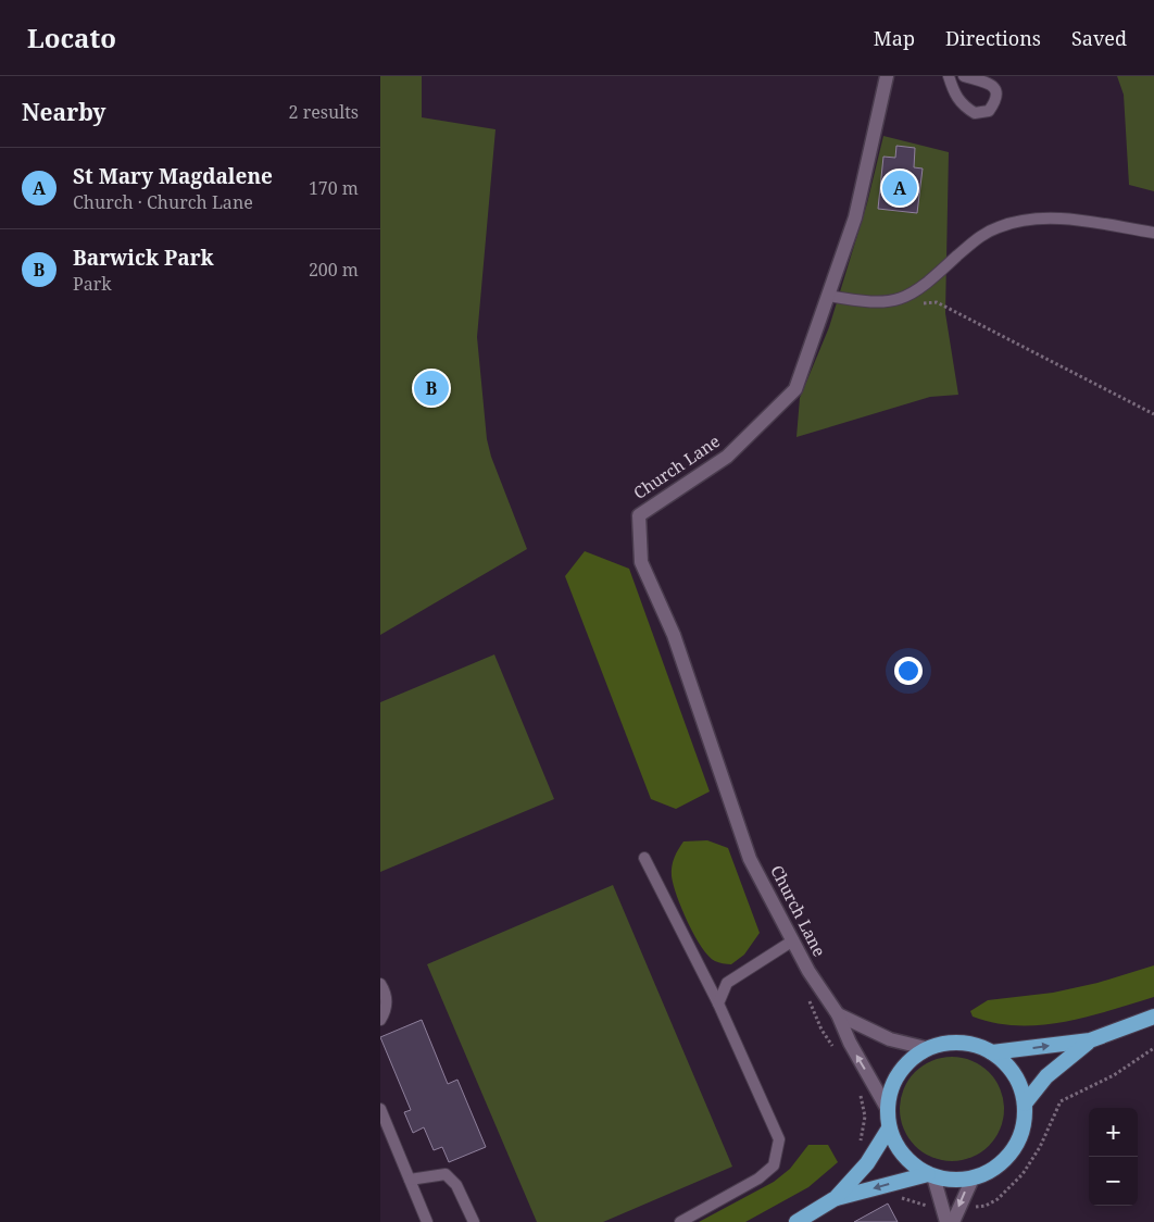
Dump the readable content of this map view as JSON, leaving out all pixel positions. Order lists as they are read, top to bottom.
{
  "streets": {
    "street": ["Church Lane"]
  },
  "page": {
    "header": "Locato",
    "nav": ["Map", "Directions", "Saved"],
    "heading": ["Nearby", "2 results"],
    "list": [
      {
        "mark": "A",
        "name": "St Mary Magdalene",
        "note": "Church · Church Lane",
        "value": "170 m"
      },
      {
        "mark": "B",
        "name": "Barwick Park",
        "note": "Park",
        "value": "200 m"
      }
    ],
    "pins": ["A", "B"],
    "map_buttons": ["+", "−"]
  }
}
